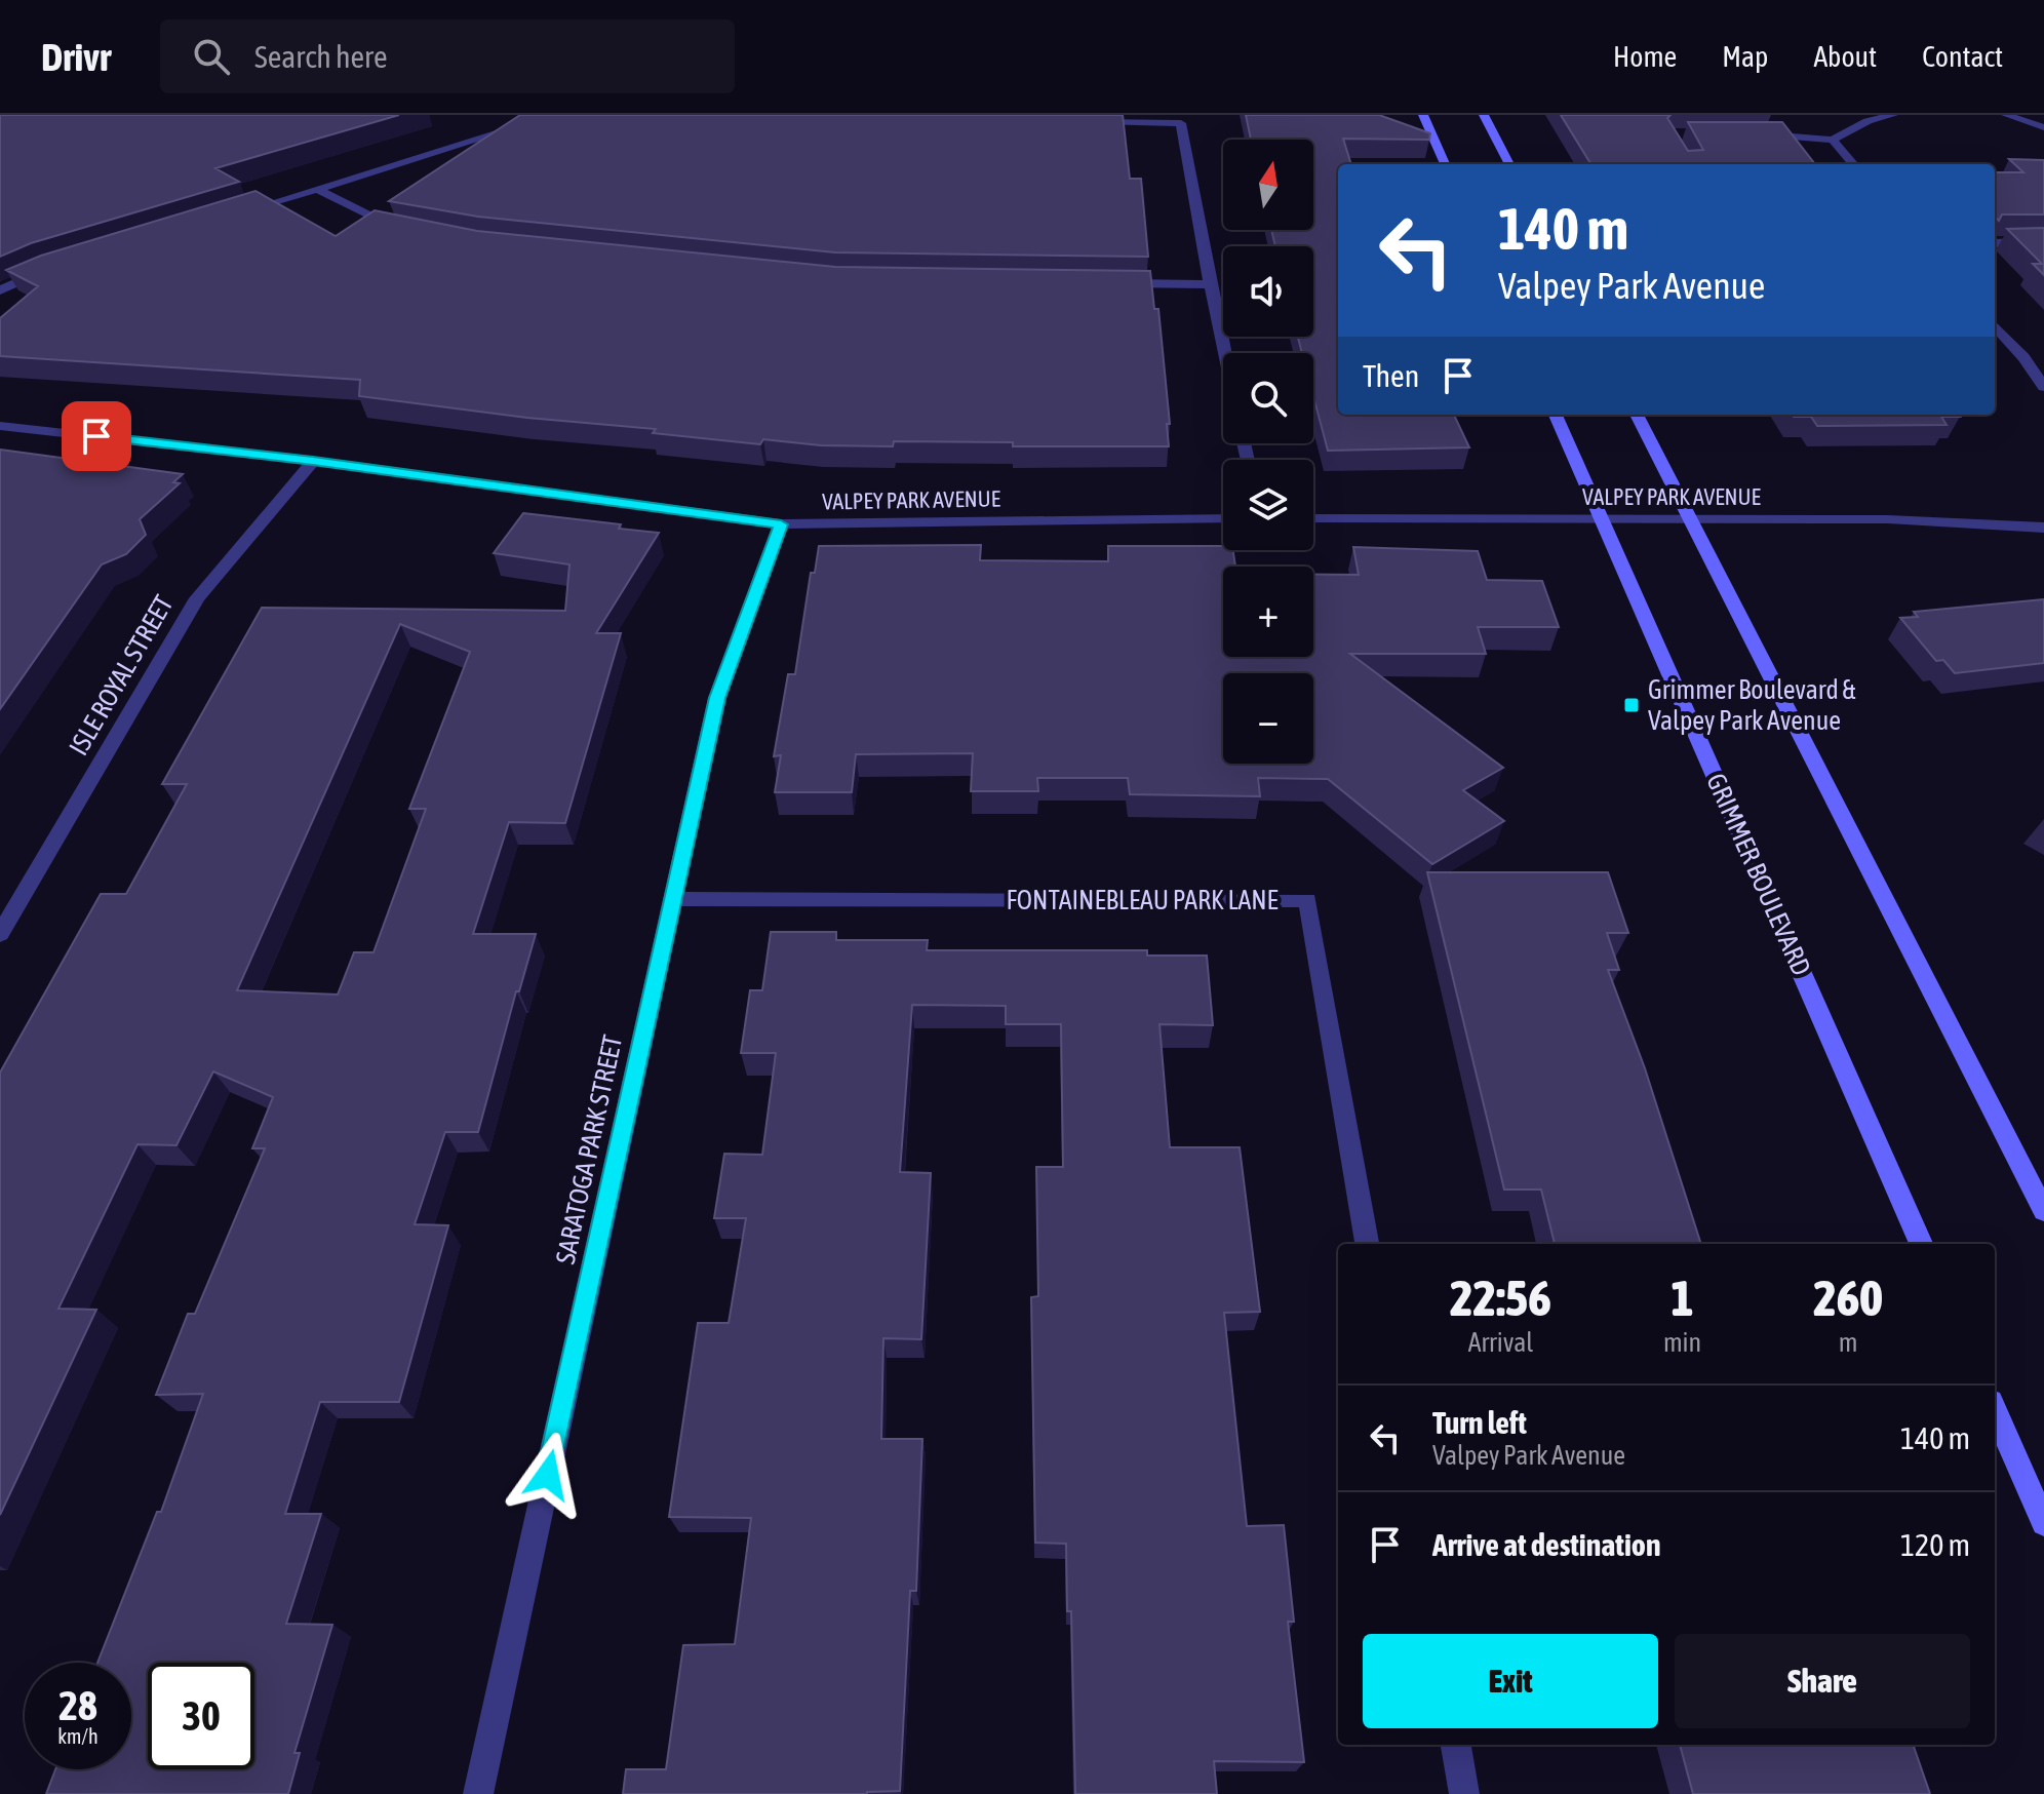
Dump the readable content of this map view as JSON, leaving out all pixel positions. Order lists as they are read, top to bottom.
{
  "streets": {
    "main road": ["GRIMMER BOULEVARD"],
    "street": [
      "VALPEY PARK AVENUE",
      "ISLE ROYAL STREET",
      "FONTAINEBLEAU PARK LANE",
      "SARATOGA PARK STREET"
    ]
  },
  "crossings": [
    ["VALPEY PARK AVENUE", "ISLE ROYAL STREET"],
    ["VALPEY PARK AVENUE", "GRIMMER BOULEVARD"],
    ["VALPEY PARK AVENUE", "SARATOGA PARK STREET"],
    ["FONTAINEBLEAU PARK LANE", "SARATOGA PARK STREET"]
  ],
  "places": {
    "transit": ["Grimmer Boulevard & Valpey Park Avenue"]
  },
  "north": "top",
  "page": {
    "header": "Drivr",
    "search": "Search here",
    "nav": [
      "Home",
      "Map",
      "About",
      "Contact"
    ],
    "map_buttons": ["+", "−"],
    "turn": ["140 m", "Valpey Park Avenue"],
    "then": "Then",
    "eta": [
      "22:56",
      "Arrival",
      "1",
      "min",
      "260",
      "m"
    ],
    "list": [
      {
        "name": "Turn left",
        "note": "Valpey Park Avenue",
        "value": "140 m"
      },
      {
        "name": "Arrive at destination",
        "value": "120 m"
      }
    ],
    "buttons": ["Exit", "Share"],
    "speed": "28 km/h",
    "limit": "30"
  }
}
